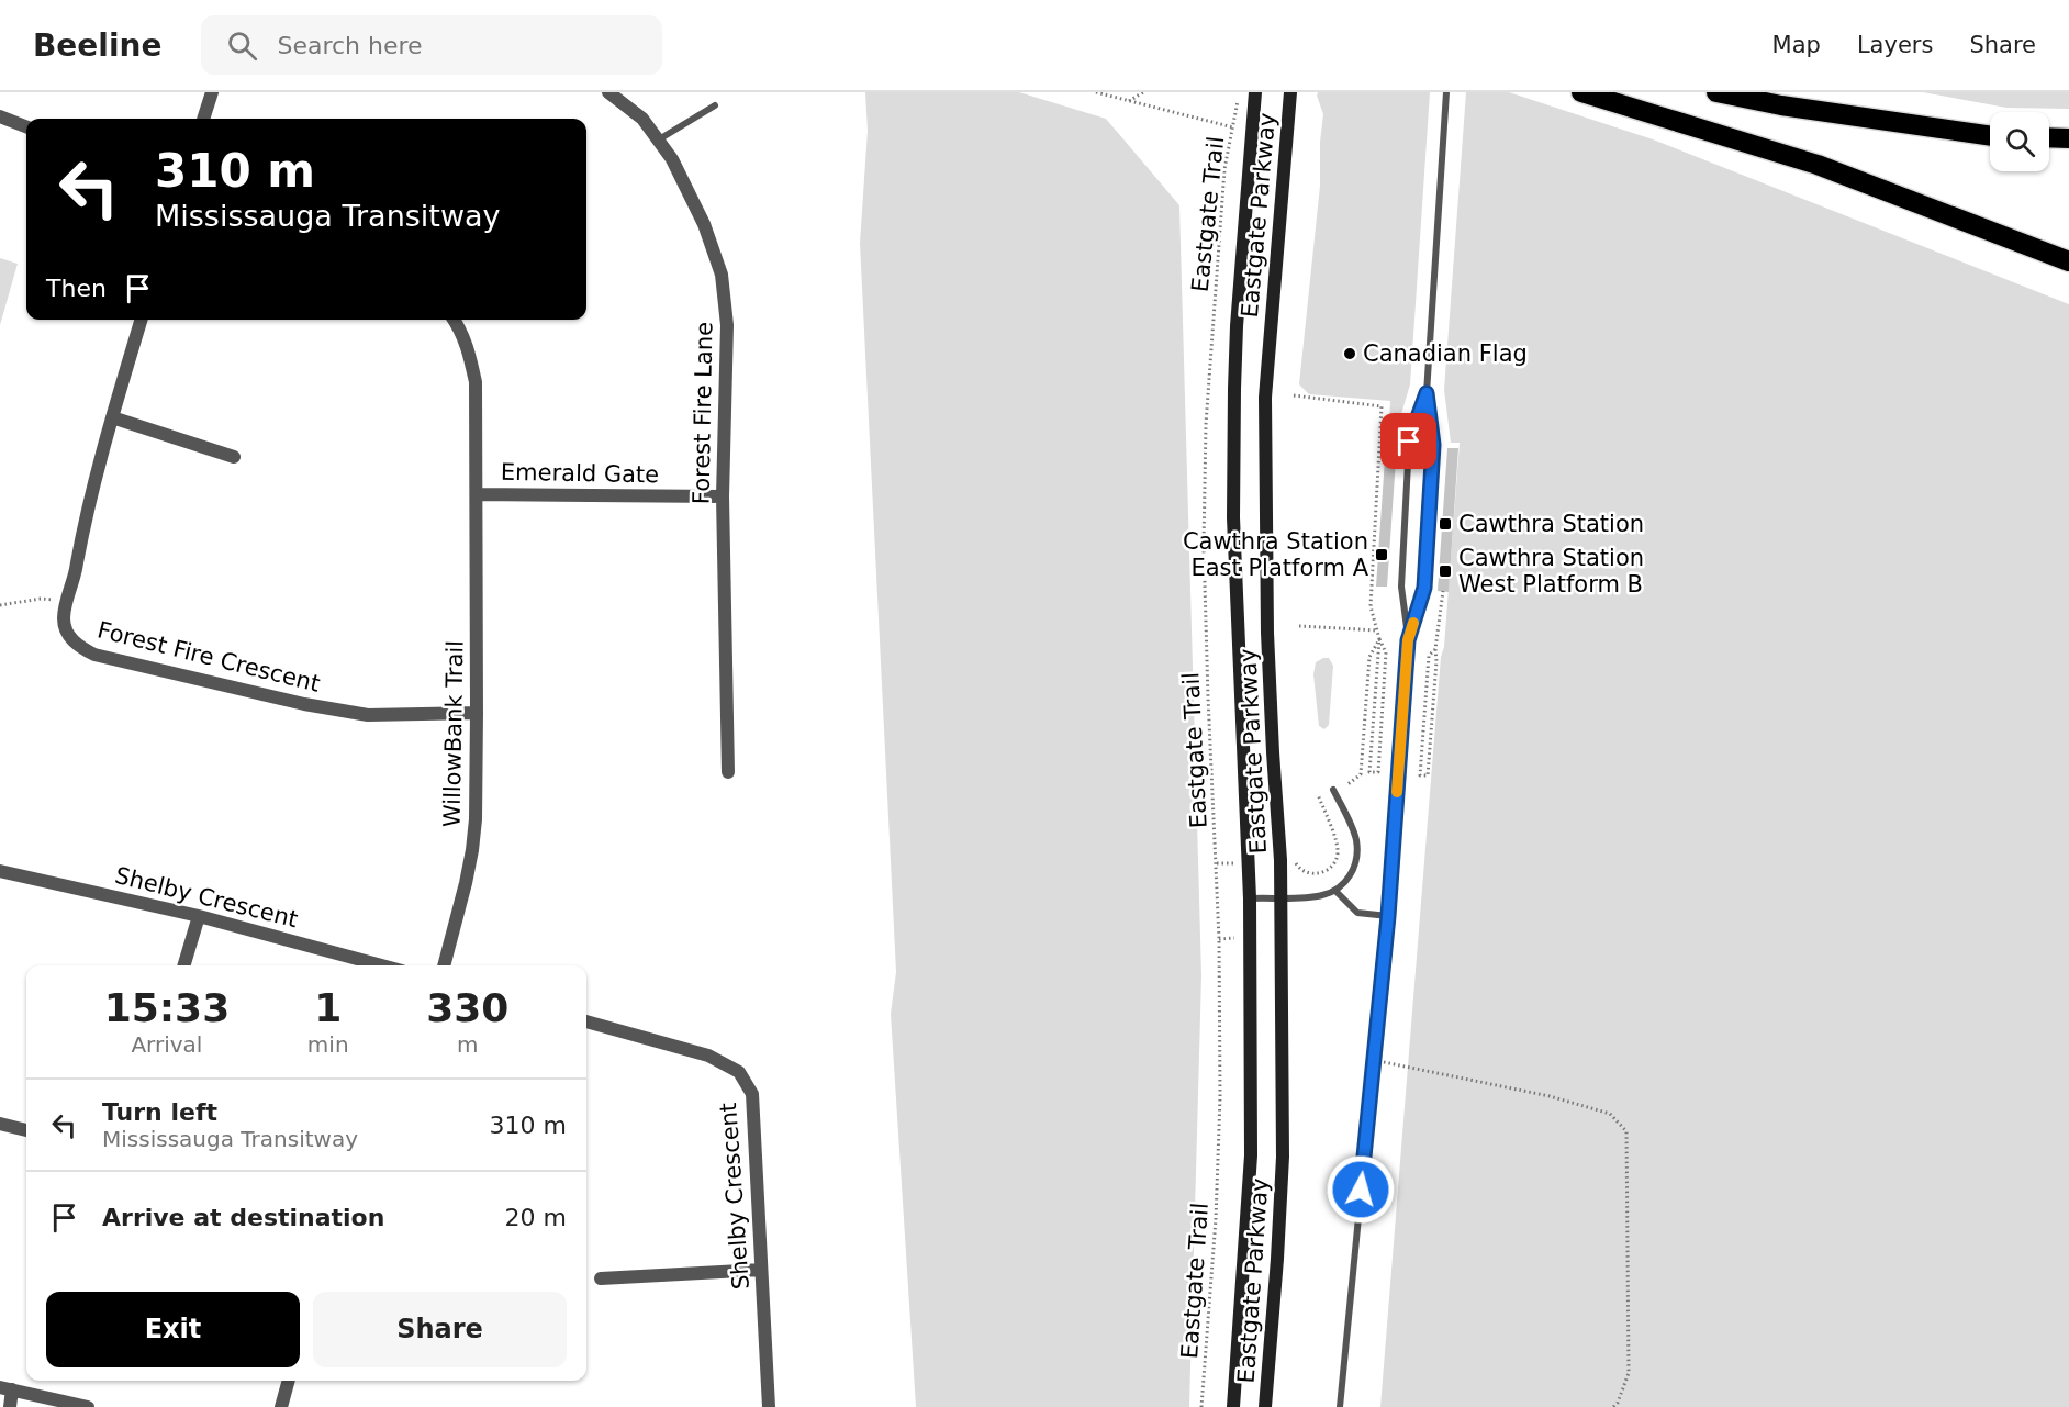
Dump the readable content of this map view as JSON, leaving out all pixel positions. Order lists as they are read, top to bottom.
{
  "streets": {
    "main road": ["Eastgate Parkway"],
    "street": [
      "Forest Fire Lane",
      "Emerald Gate",
      "Forest Fire Crescent",
      "WillowBank Trail",
      "Shelby Crescent"
    ],
    "path": ["Eastgate Trail"]
  },
  "crossings": [
    ["Forest Fire Lane", "Emerald Gate"],
    ["Emerald Gate", "WillowBank Trail"],
    ["Forest Fire Crescent", "WillowBank Trail"]
  ],
  "places": {
    "other": ["Canadian Flag"],
    "transit": ["Cawthra Station", "Cawthra Station East Platform A", "Cawthra Station West Platform B"]
  },
  "page": {
    "header": "Beeline",
    "search": "Search here",
    "nav": ["Map", "Layers", "Share"],
    "turn": ["310 m", "Mississauga Transitway"],
    "then": "Then",
    "eta": [
      "15:33",
      "Arrival",
      "1",
      "min",
      "330",
      "m"
    ],
    "list": [
      {
        "name": "Turn left",
        "note": "Mississauga Transitway",
        "value": "310 m"
      },
      {
        "name": "Arrive at destination",
        "value": "20 m"
      }
    ],
    "buttons": ["Exit", "Share"]
  }
}
